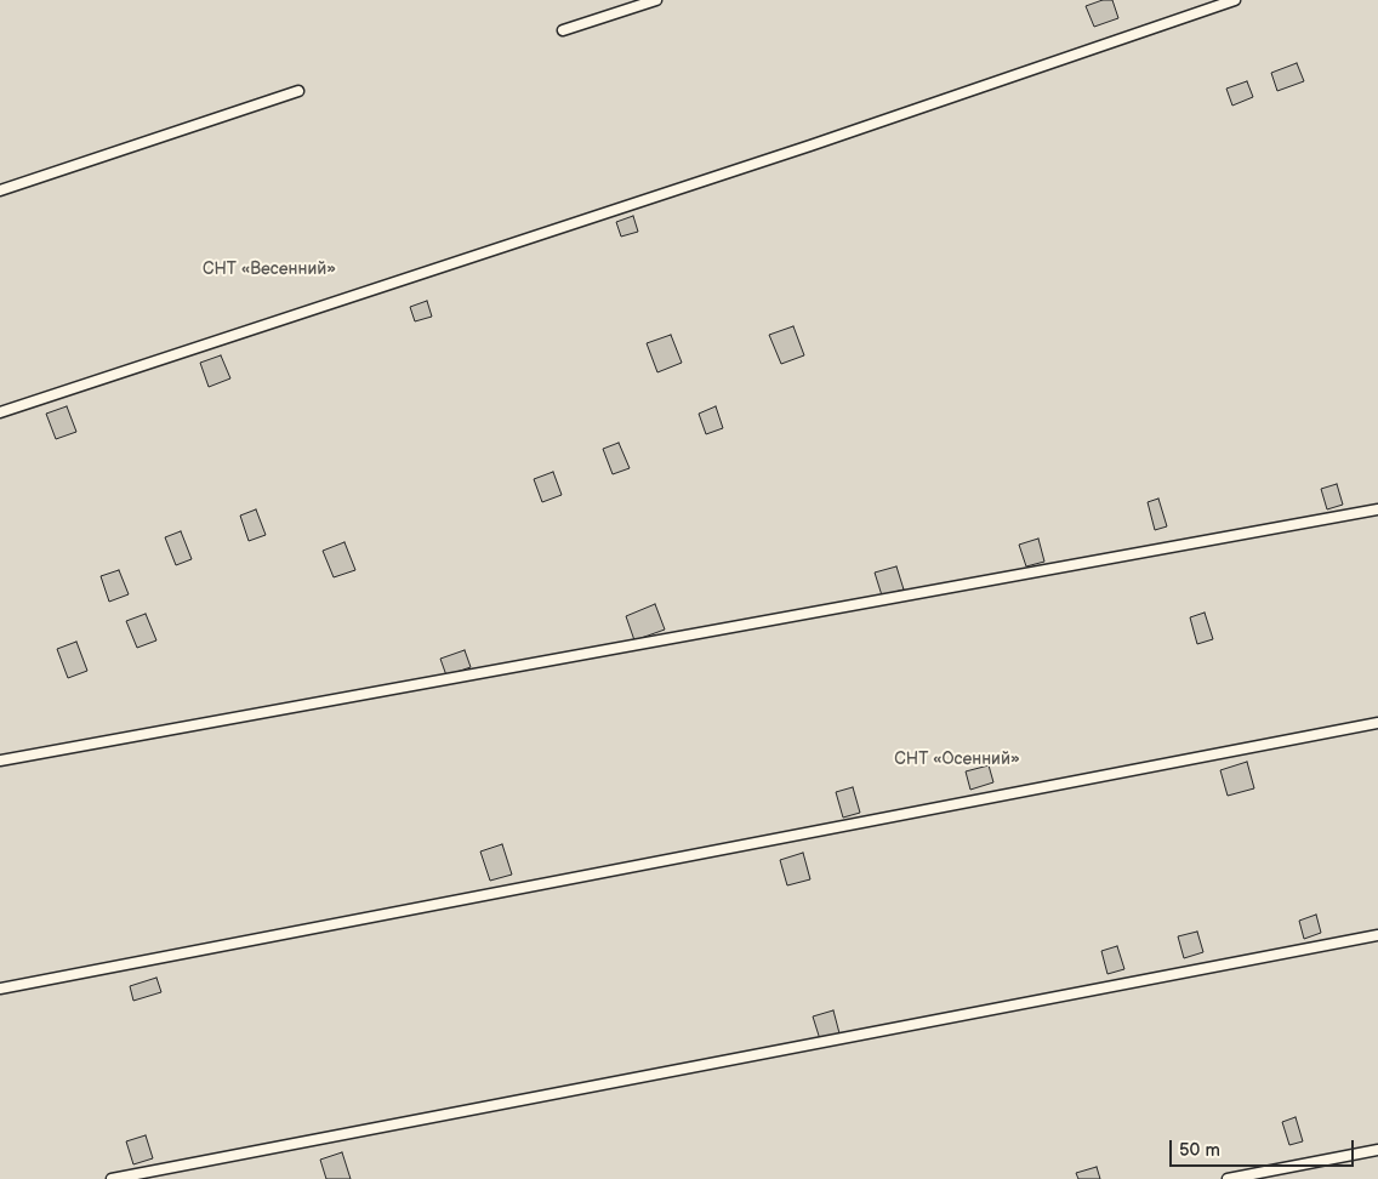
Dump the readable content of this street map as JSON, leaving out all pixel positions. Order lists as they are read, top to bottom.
{
  "parks": ["СНТ «Весенний»", "СНТ «Осенний»"],
  "scale_bar": "50 m"
}
